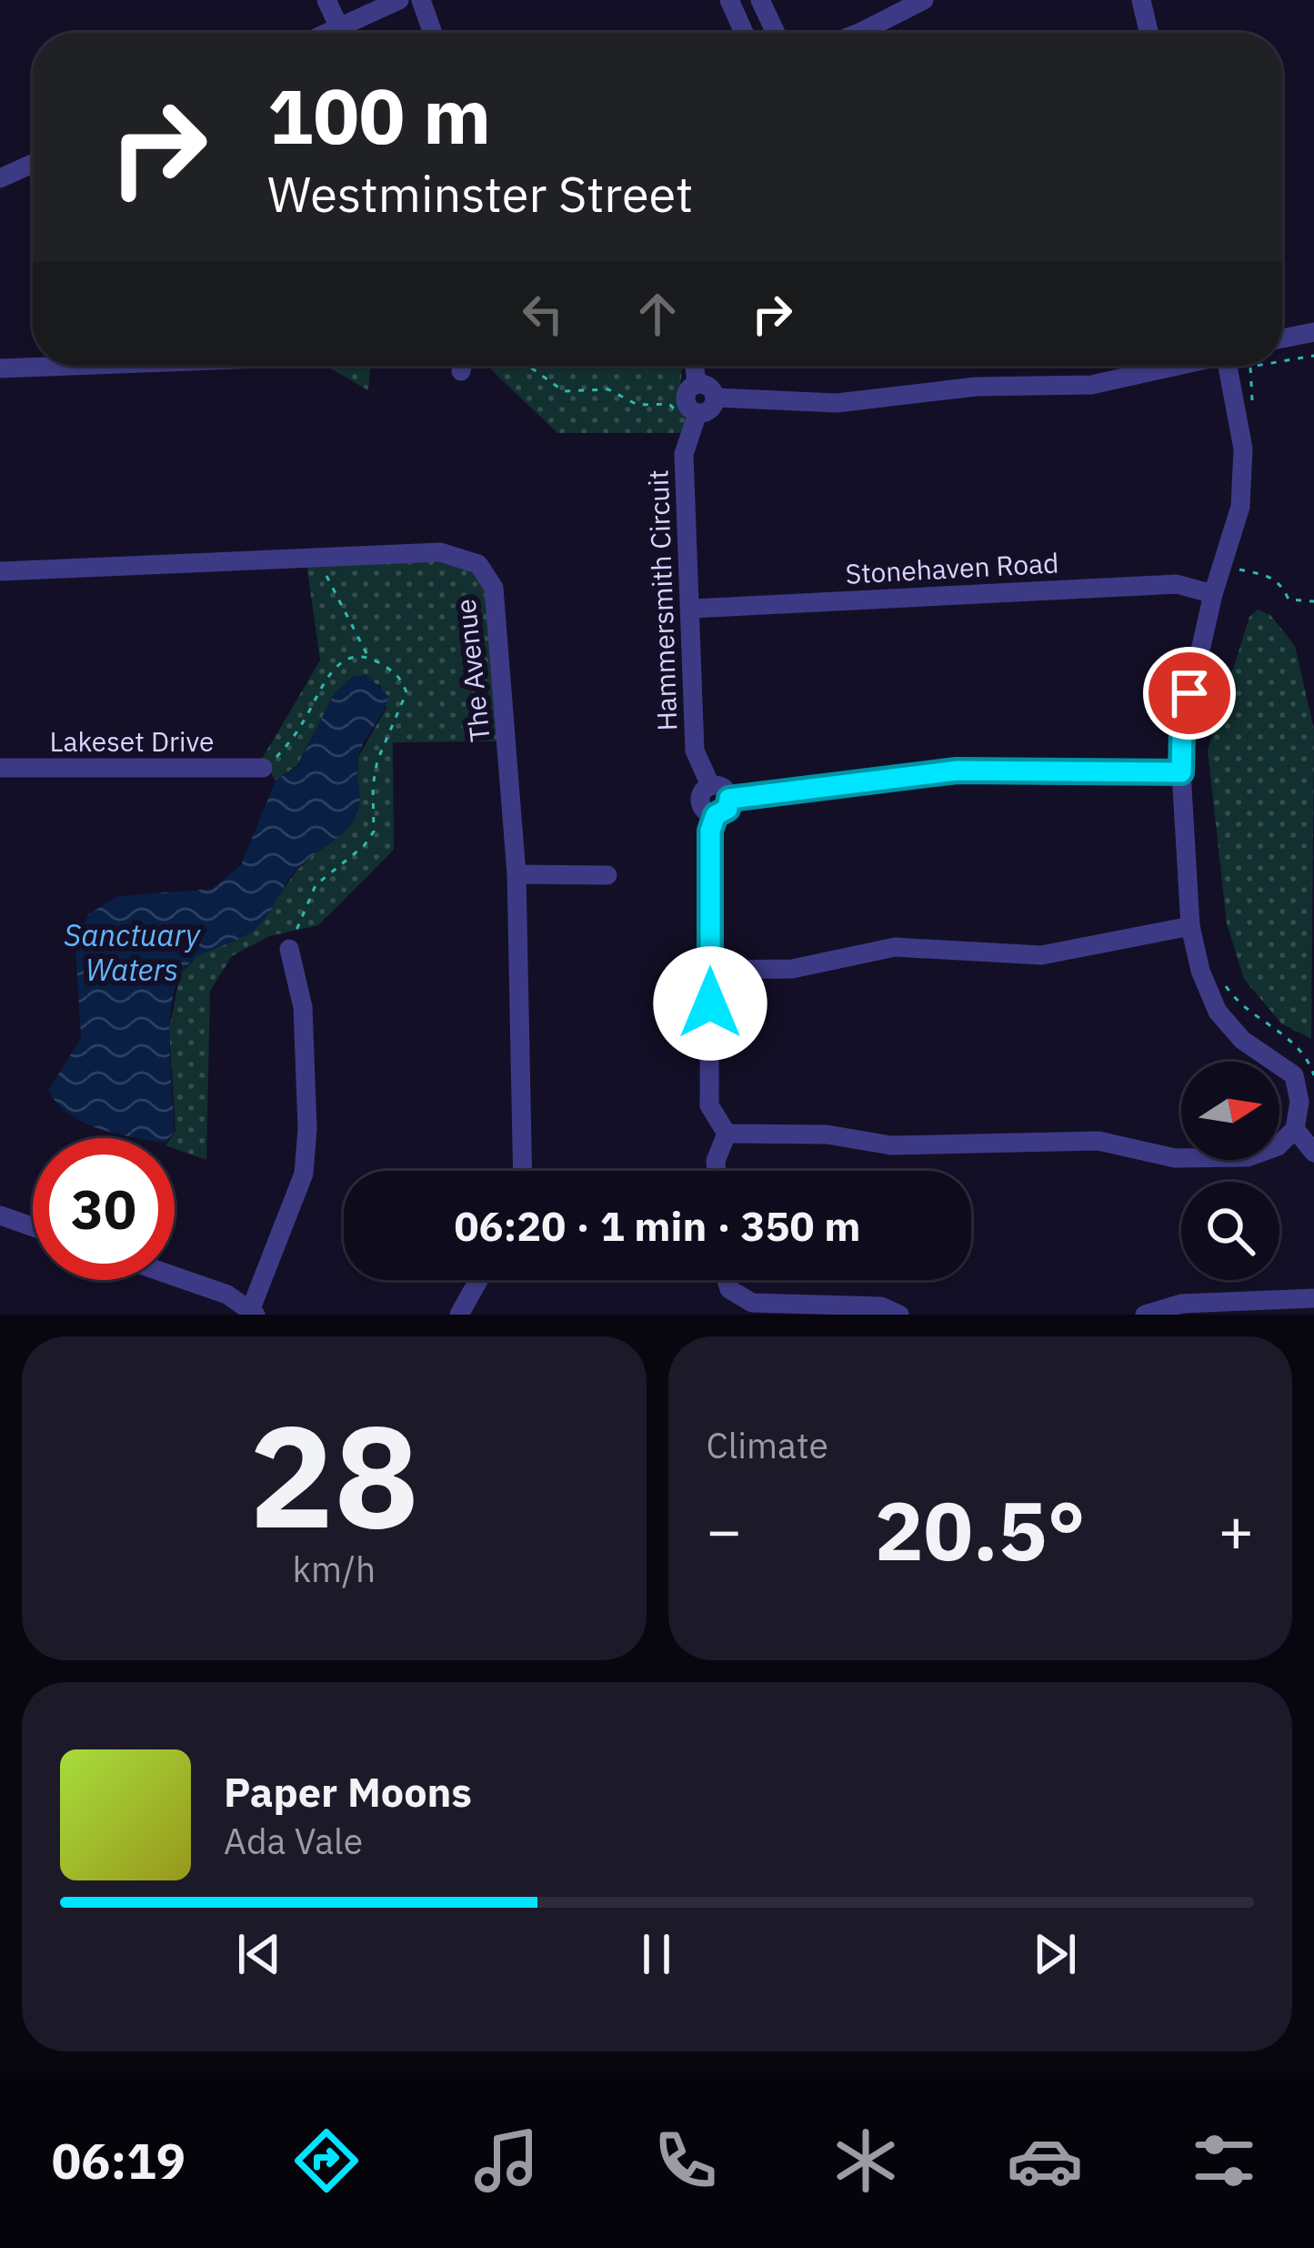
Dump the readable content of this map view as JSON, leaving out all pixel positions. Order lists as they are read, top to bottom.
{
  "streets": {
    "street": [
      "Stonehaven Road",
      "Hammersmith Circuit",
      "The Avenue",
      "Lakeset Drive"
    ]
  },
  "crossings": [
    ["Stonehaven Road", "Hammersmith Circuit"]
  ],
  "water": ["Sanctuary Waters"],
  "north": "right",
  "page": {
    "turn": ["100 m", "Westminster Street"],
    "limit": "30",
    "trip": "06:20 · 1 min · 350 m",
    "tile": [
      ["28", "km/h"],
      "Climate"
    ],
    "heat": ["−", "20.5°", "+"],
    "song": ["Paper Moons", "Ada Vale"],
    "tabs": "06:19"
  }
}
